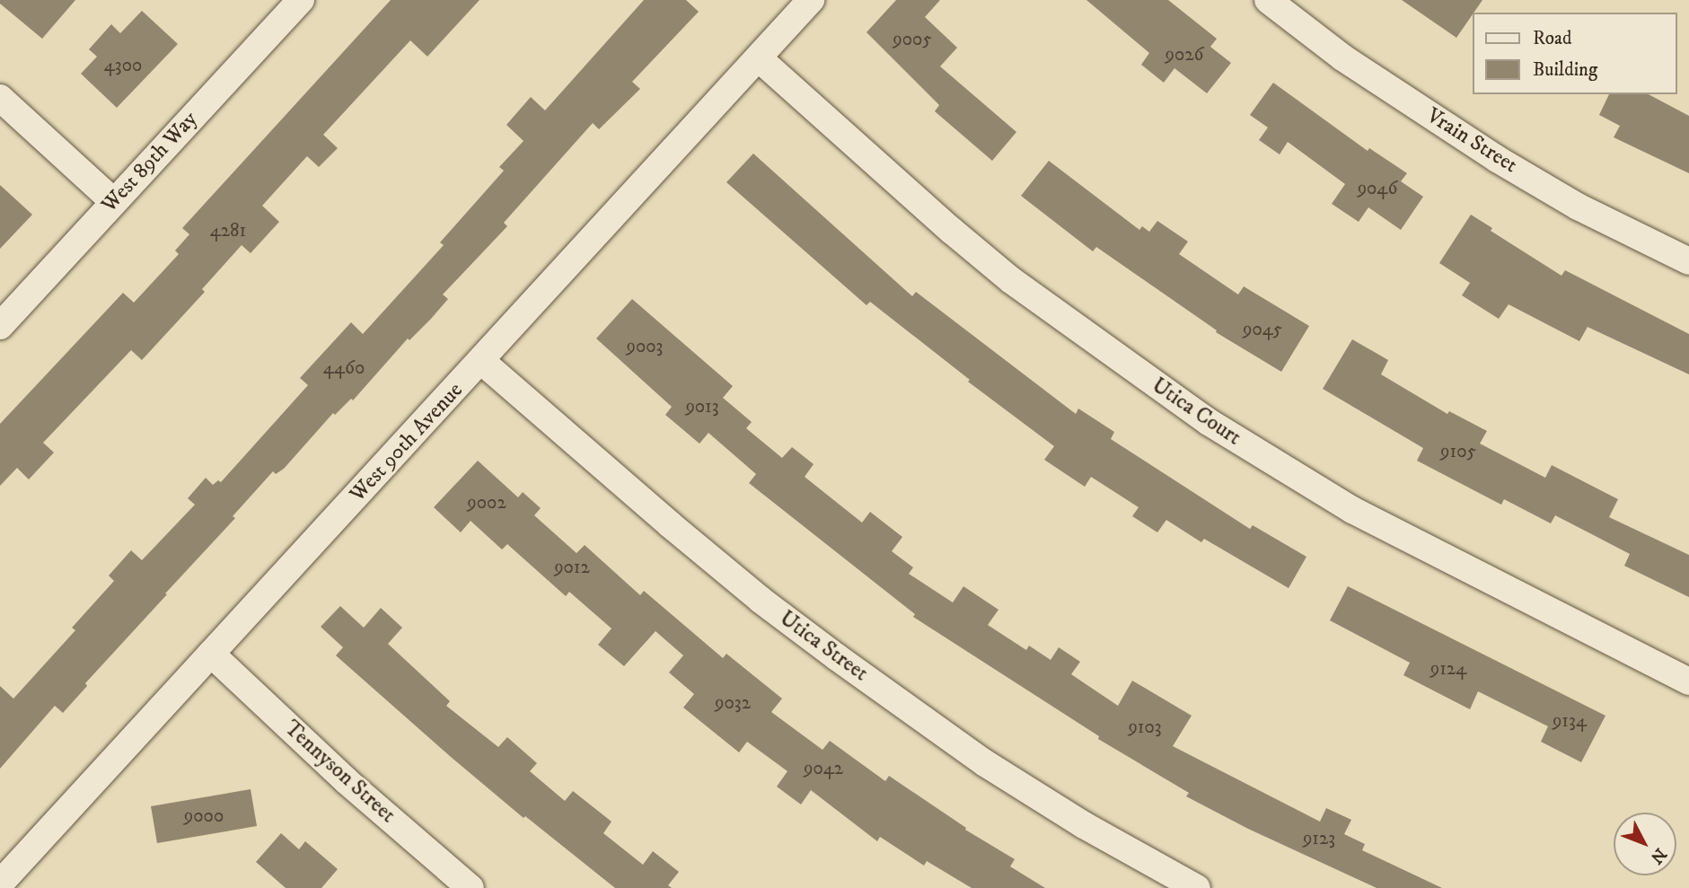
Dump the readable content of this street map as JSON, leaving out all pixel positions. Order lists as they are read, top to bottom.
{
  "streets": {
    "street": [
      "Vrain Street",
      "West 89th Way",
      "Utica Court",
      "West 90th Avenue",
      "Utica Street",
      "Tennyson Street"
    ]
  },
  "crossings": [
    ["Utica Court", "West 90th Avenue"],
    ["West 90th Avenue", "Utica Street"],
    ["West 90th Avenue", "Tennyson Street"]
  ],
  "house_numbers": [
    "9005",
    "9026",
    "4300",
    "9046",
    "4281",
    "9045",
    "9003",
    "4460",
    "9013",
    "9105",
    "9002",
    "9012",
    "9124",
    "9032",
    "9134",
    "9103",
    "9042",
    "9000",
    "9123"
  ],
  "legend": ["Road", "Building"],
  "north": "bottom right"
}
